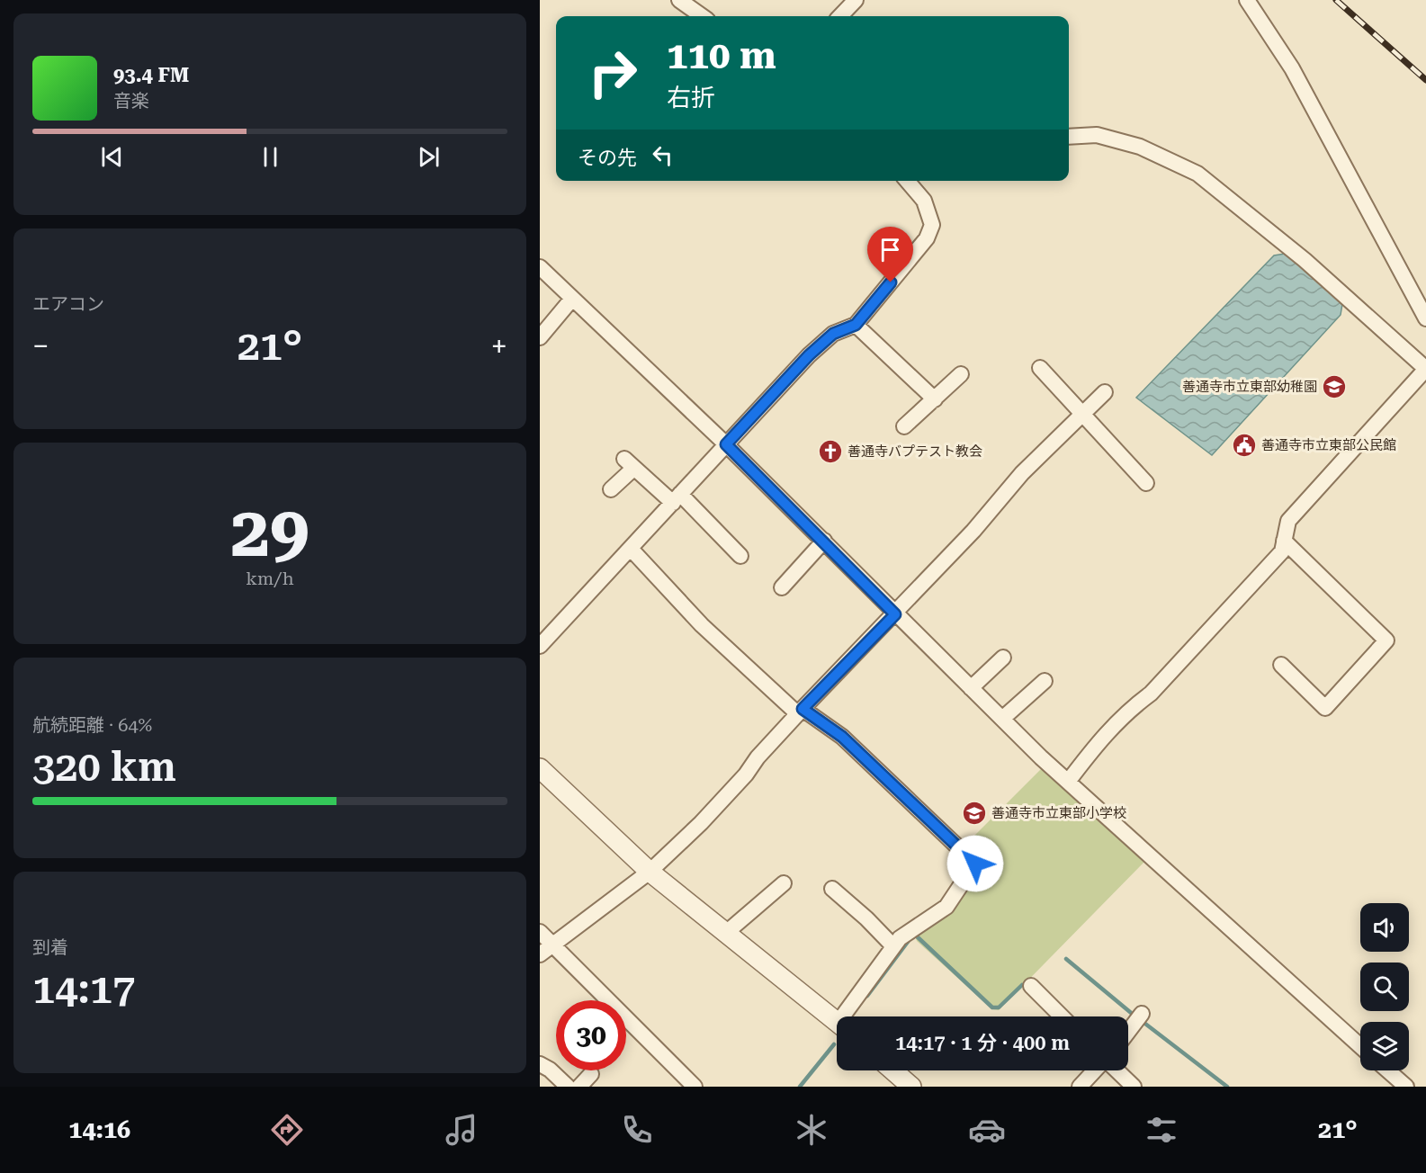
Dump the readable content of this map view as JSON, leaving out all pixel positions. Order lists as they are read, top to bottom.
{
  "places": {
    "school or university": ["善通寺市立東部幼稚園", "善通寺市立東部小学校"],
    "public building": ["善通寺市立東部公民館"],
    "church": ["善通寺バプテスト教会"]
  },
  "page": {
    "turn": ["110 m", "右折"],
    "song": ["93.4 FM", "音楽"],
    "then": "その先",
    "tile": [
      "エアコン",
      ["29", "km/h"],
      ["航続距離 · 64%", "320 km"],
      ["到着", "14:17"]
    ],
    "heat": ["−", "21°", "+"],
    "limit": "30",
    "trip": "14:17 · 1 分 · 400 m",
    "tabs": ["14:16", "21°"]
  }
}
